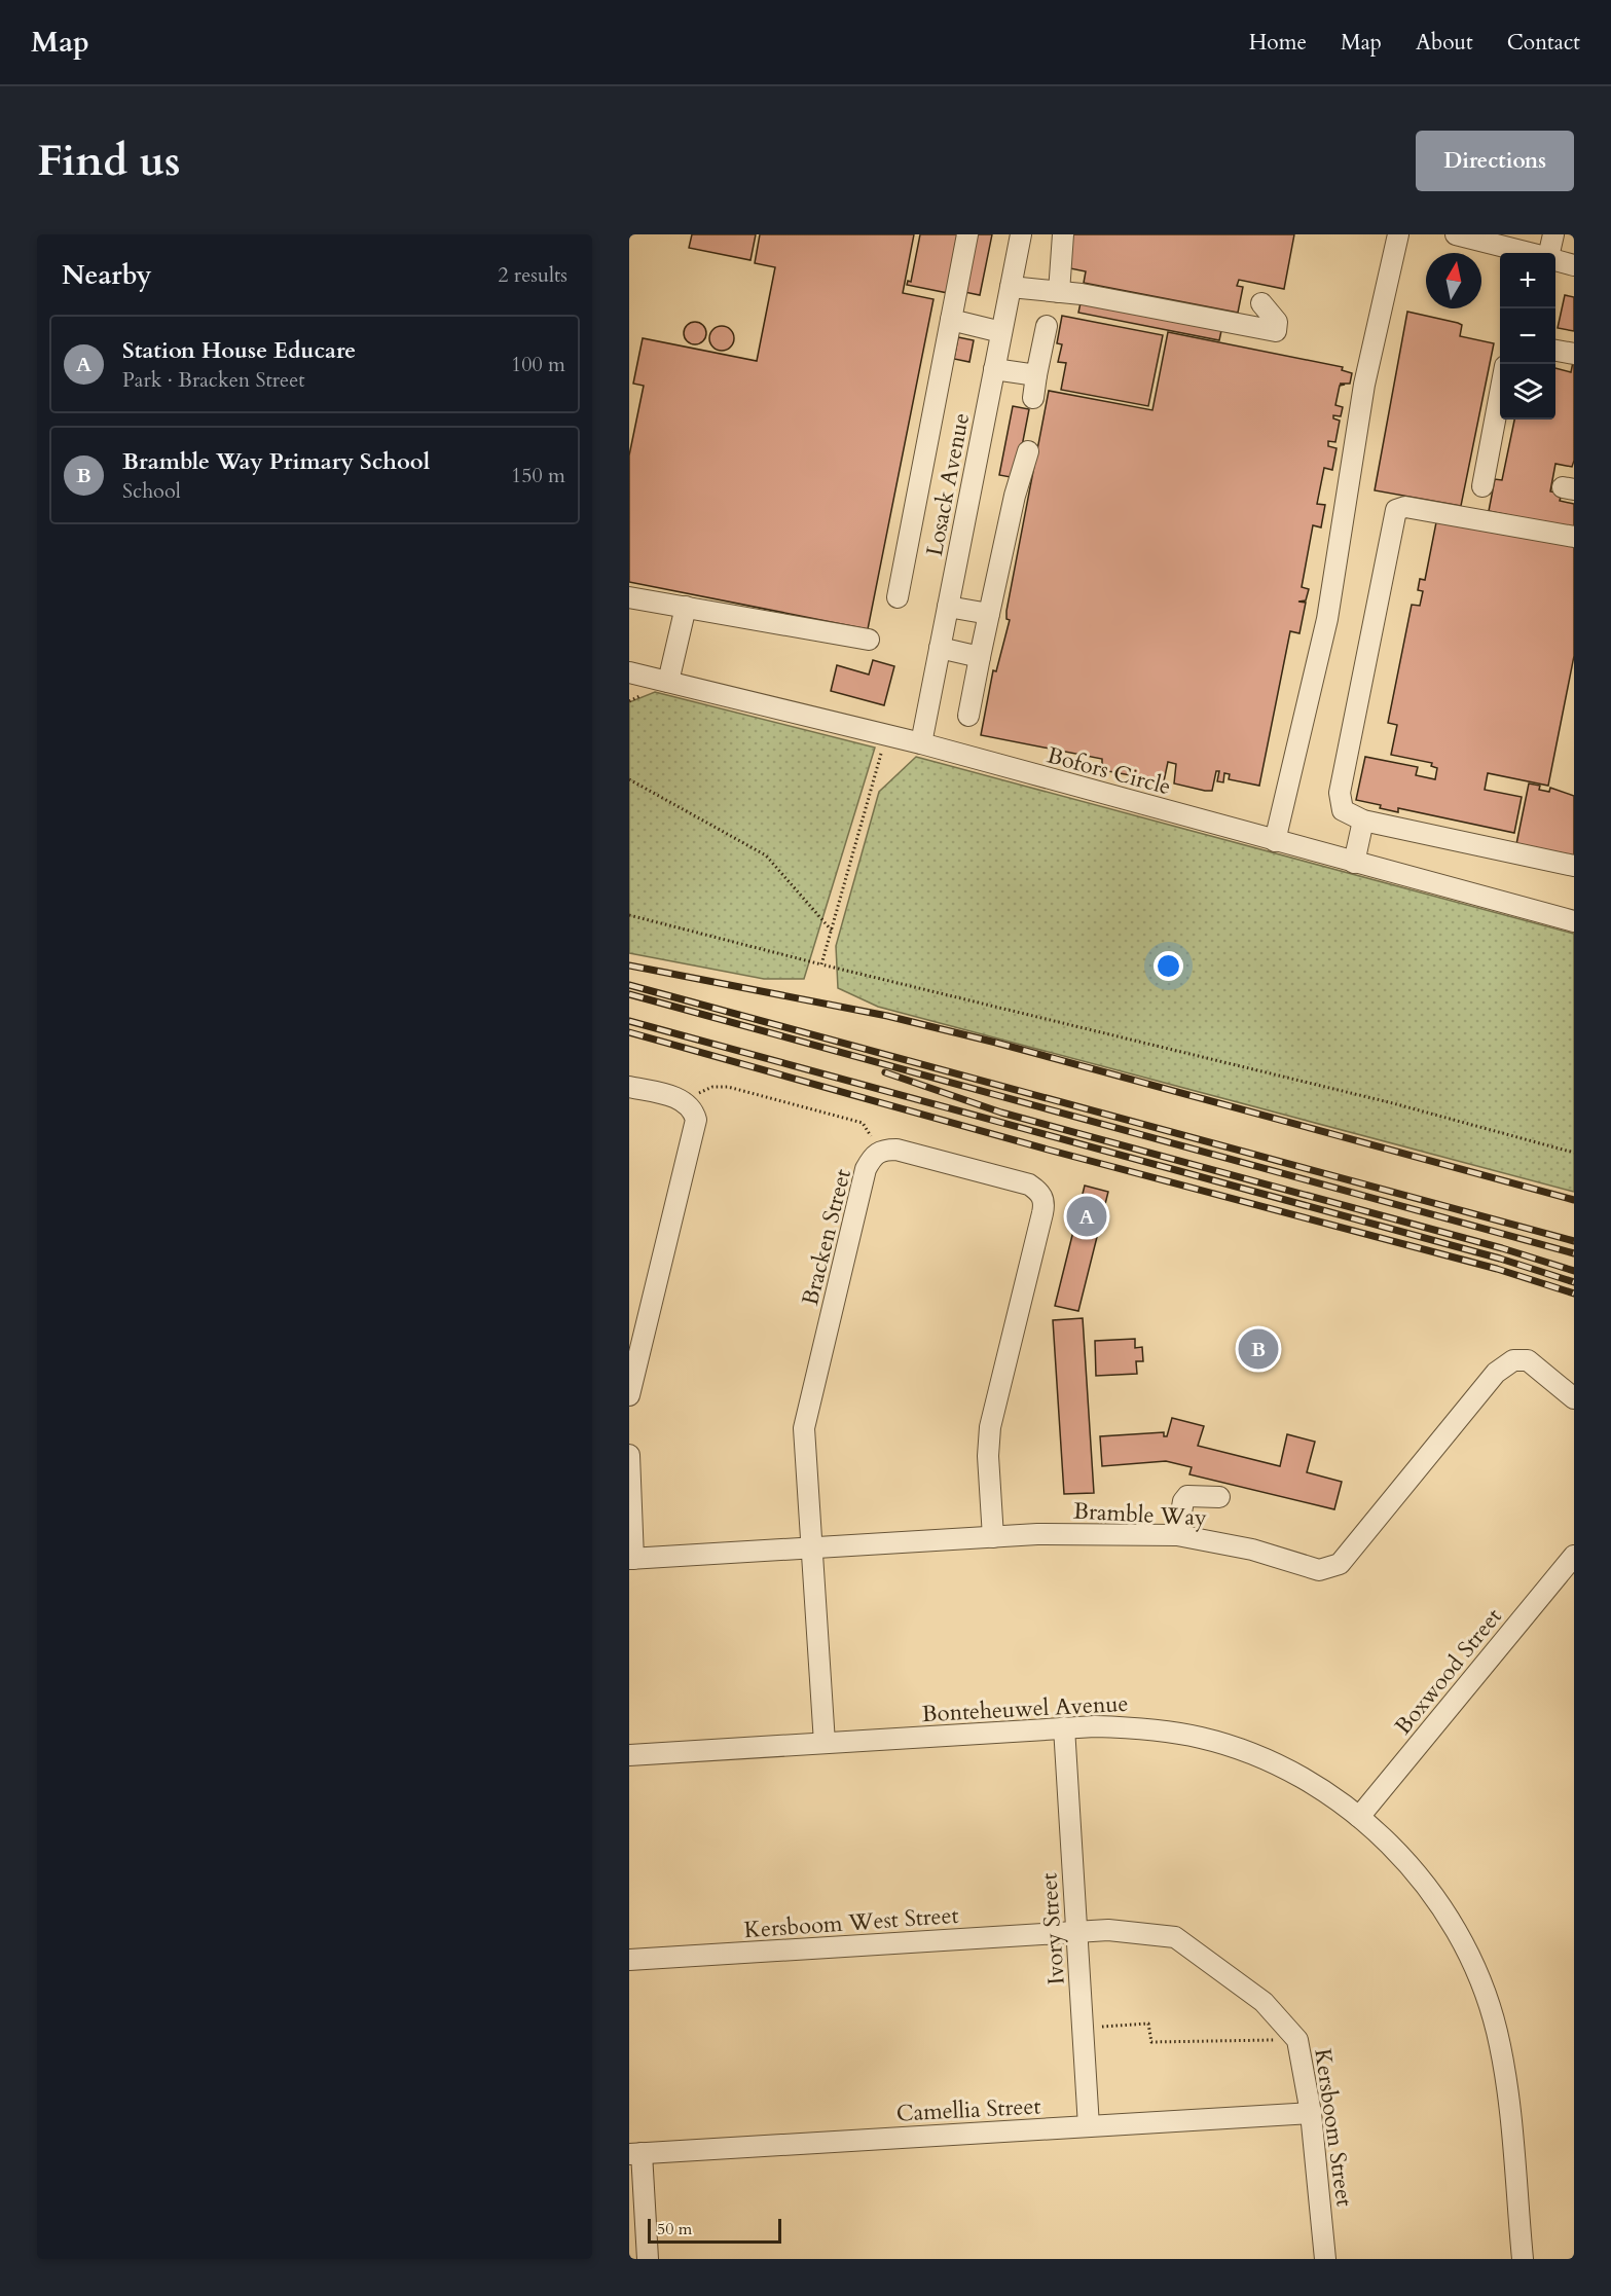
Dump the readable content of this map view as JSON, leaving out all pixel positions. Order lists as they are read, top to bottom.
{
  "streets": {
    "street": [
      "Losack Avenue",
      "Bofors Circle",
      "Bracken Street",
      "Bramble Way",
      "Boxwood Street",
      "Bonteheuwel Avenue",
      "Kersboom West Street",
      "Ivory Street",
      "Camellia Street",
      "Kersboom Street"
    ]
  },
  "crossings": [
    ["Losack Avenue", "Bofors Circle"],
    ["Bracken Street", "Bramble Way"],
    ["Bracken Street", "Bonteheuwel Avenue"],
    ["Boxwood Street", "Bonteheuwel Avenue"],
    ["Bonteheuwel Avenue", "Ivory Street"],
    ["Kersboom West Street", "Ivory Street"],
    ["Kersboom West Street", "Kersboom Street"],
    ["Ivory Street", "Camellia Street"],
    ["Ivory Street", "Kersboom Street"],
    ["Camellia Street", "Kersboom Street"]
  ],
  "scale_bar": "50 m",
  "north": "top",
  "page": {
    "header": "Map",
    "nav": [
      "Home",
      "Map",
      "About",
      "Contact"
    ],
    "buttons": "Directions",
    "title": "Find us",
    "heading": ["Nearby", "2 results"],
    "map_buttons": ["+", "−"],
    "list": [
      {
        "mark": "A",
        "name": "Station House Educare",
        "note": "Park · Bracken Street",
        "value": "100 m"
      },
      {
        "mark": "B",
        "name": "Bramble Way Primary School",
        "note": "School",
        "value": "150 m"
      }
    ],
    "pins": ["A", "B"],
    "scale": "50 m"
  }
}
